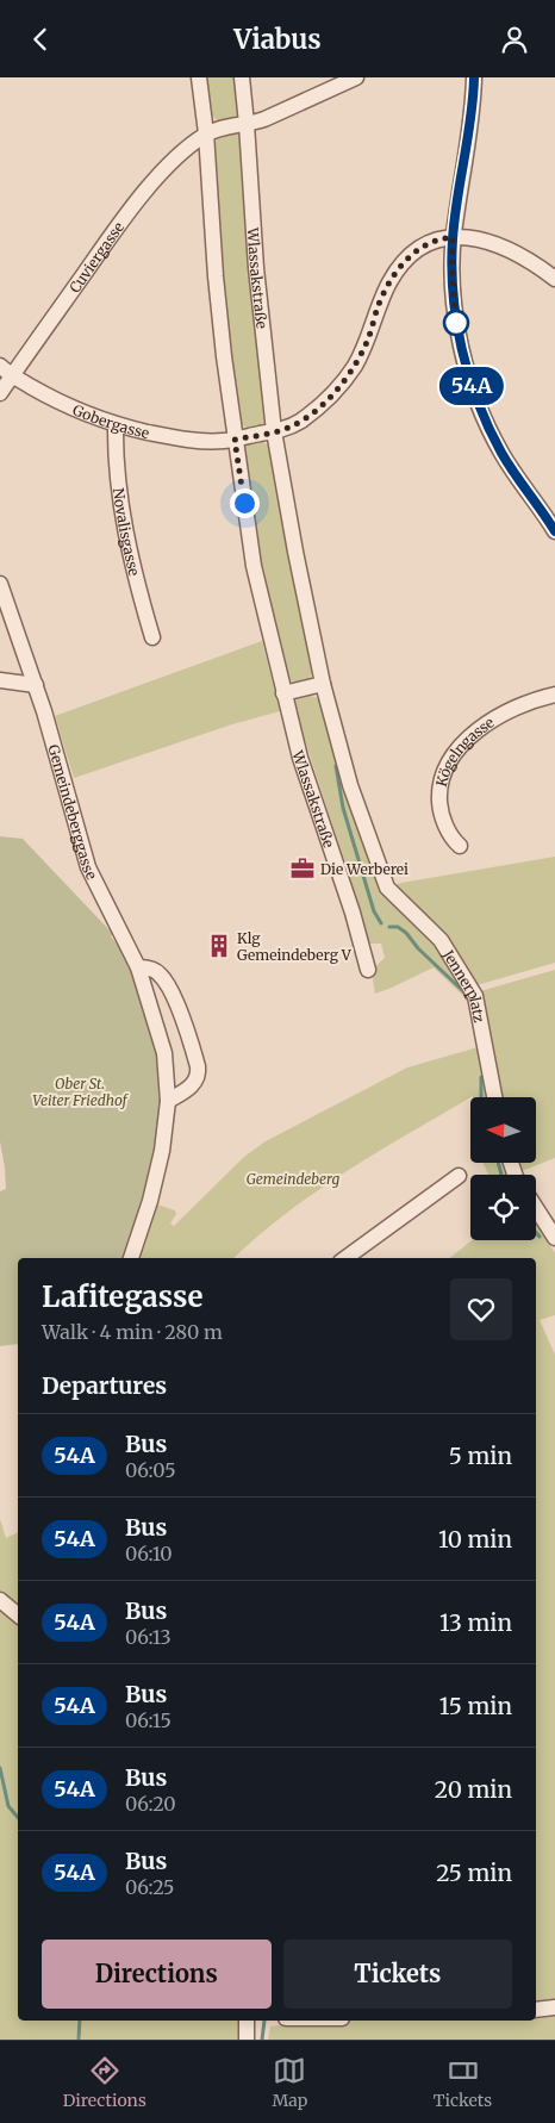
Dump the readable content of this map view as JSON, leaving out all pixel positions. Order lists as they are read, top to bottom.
{
  "streets": {
    "street": [
      "Cuviergasse",
      "Wlassakstraße",
      "Gobergasse",
      "Novalisgasse",
      "Kögelngasse",
      "Gemeindeberggasse",
      "Jennerplatz"
    ]
  },
  "crossings": [
    ["Cuviergasse", "Wlassakstraße"],
    ["Cuviergasse", "Gobergasse"],
    ["Wlassakstraße", "Gobergasse"],
    ["Wlassakstraße", "Jennerplatz"],
    ["Gobergasse", "Novalisgasse"]
  ],
  "parks": ["Ober St. Veiter Friedhof", "Gemeindeberg"],
  "places": {
    "office": ["Die Werberei"],
    "building": ["Klg Gemeindeberg V"]
  },
  "lines": ["bus line 54A"],
  "north": "left",
  "page": {
    "header": "Viabus",
    "on_map": "54A",
    "heading": [
      ["Lafitegasse", "Walk · 4 min · 280 m"],
      "Departures"
    ],
    "list": [
      {
        "mark": "54A",
        "name": "Bus",
        "note": "06:05",
        "value": "5 min"
      },
      {
        "mark": "54A",
        "name": "Bus",
        "note": "06:10",
        "value": "10 min"
      },
      {
        "mark": "54A",
        "name": "Bus",
        "note": "06:13",
        "value": "13 min"
      },
      {
        "mark": "54A",
        "name": "Bus",
        "note": "06:15",
        "value": "15 min"
      },
      {
        "mark": "54A",
        "name": "Bus",
        "note": "06:20",
        "value": "20 min"
      },
      {
        "mark": "54A",
        "name": "Bus",
        "note": "06:25",
        "value": "25 min"
      }
    ],
    "buttons": ["Directions", "Tickets"],
    "tabs": ["Directions", "Map", "Tickets"]
  }
}
